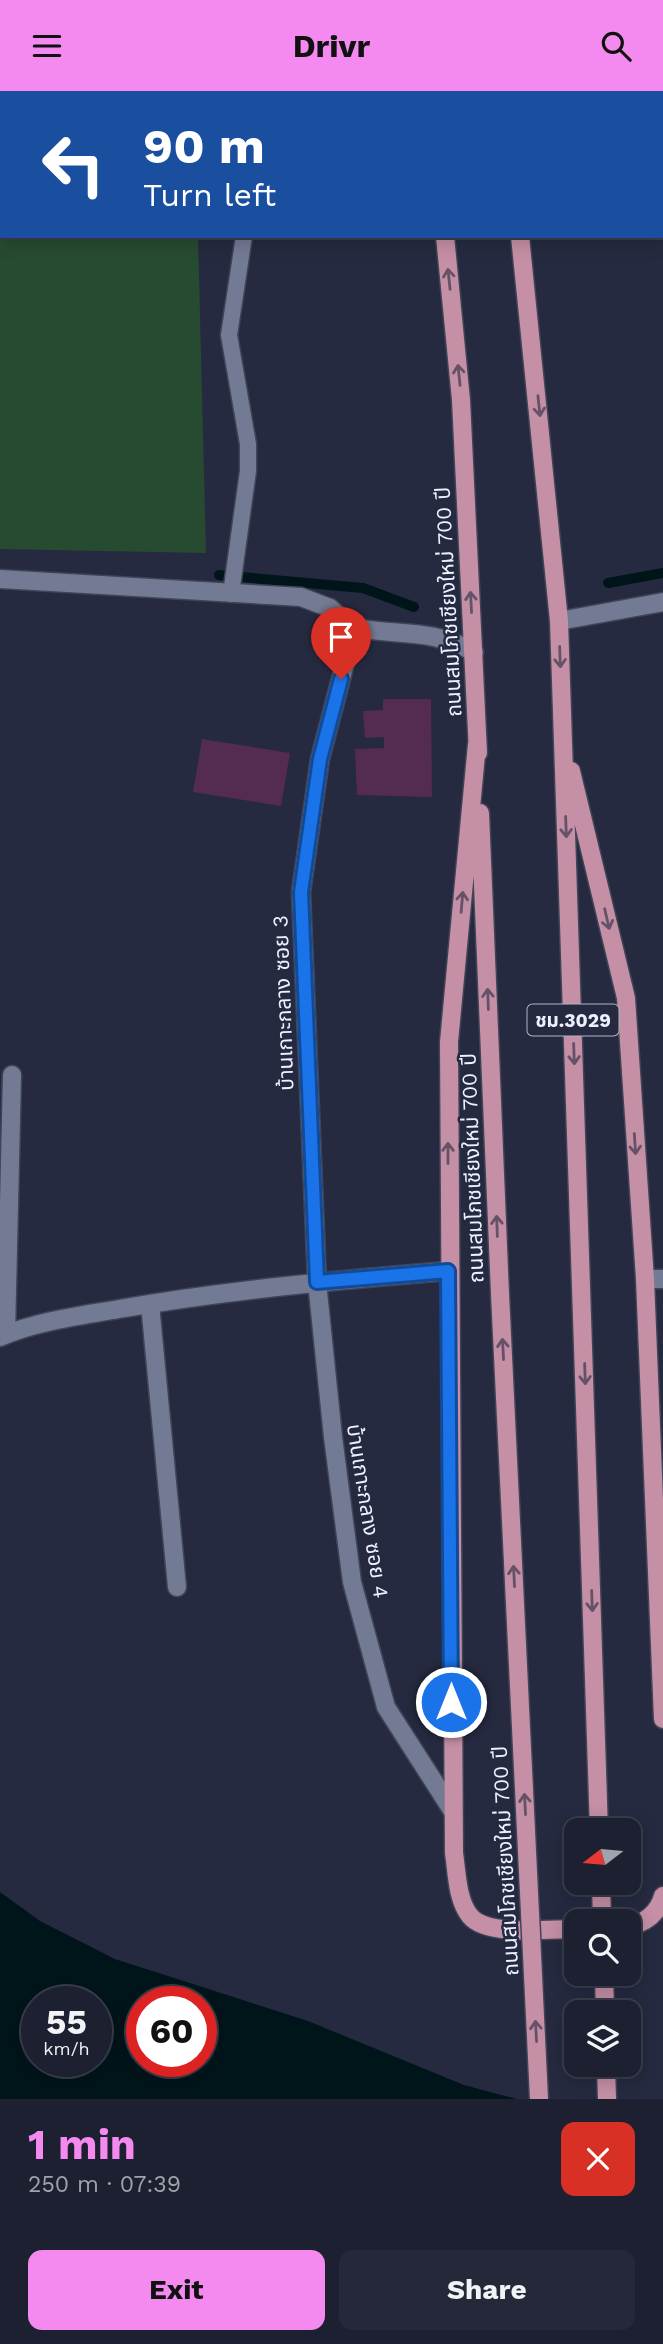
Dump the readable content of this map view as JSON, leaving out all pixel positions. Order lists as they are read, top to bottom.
{
  "streets": {
    "main road": ["ถนนสมโภชเชียงใหม่ 700 ปี", "ชม.3029"],
    "street": ["บ้านเกาะกลาง ซอย 3", "บ้านเกาะกลาง ซอย 4"]
  },
  "crossings": [
    ["บ้านเกาะกลาง ซอย 3", "บ้านเกาะกลาง ซอย 4"]
  ],
  "north": "left",
  "page": {
    "header": "Drivr",
    "turn": ["90 m", "Turn left"],
    "speed": "55 km/h",
    "limit": "60",
    "heading": ["1 min", "250 m · 07:39"],
    "buttons": ["Exit", "Share"]
  }
}
